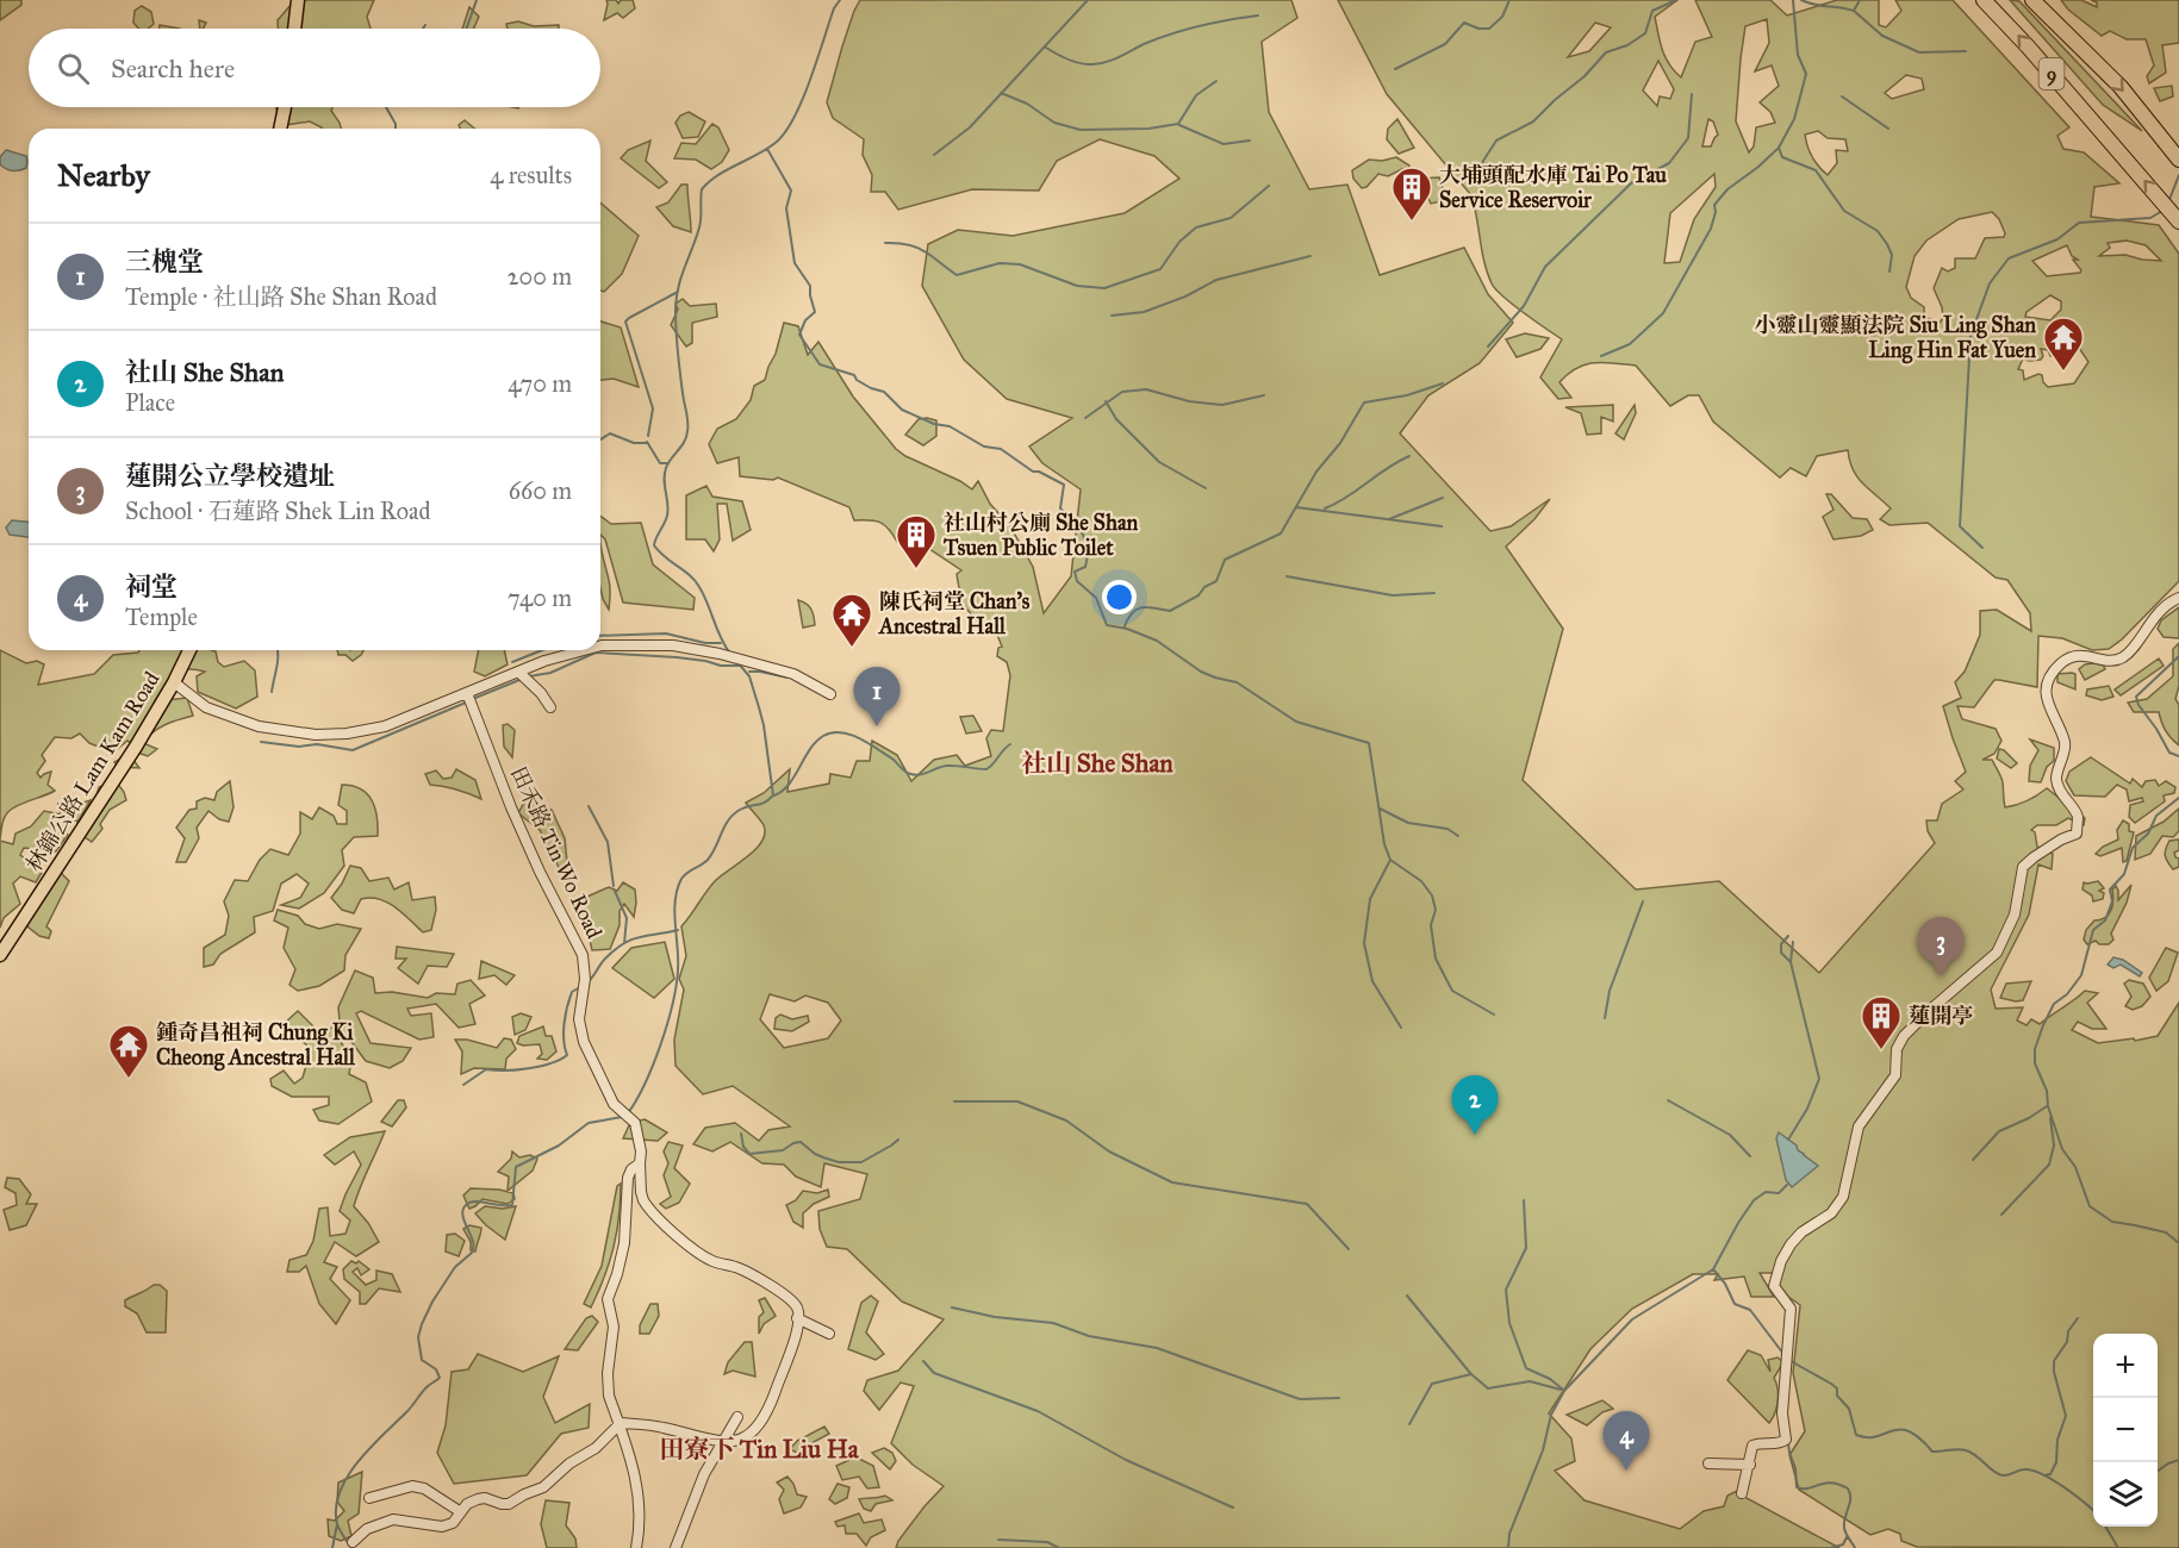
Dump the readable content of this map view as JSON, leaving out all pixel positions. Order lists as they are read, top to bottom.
{
  "streets": {
    "highway": ["9"],
    "main road": ["林錦公路 Lam Kam Road"],
    "street": ["田禾路 Tin Wo Road"]
  },
  "districts": ["社山 She Shan", "田寮下 Tin Liu Ha"],
  "places": {
    "building": ["大埔頭配水庫 Tai Po Tau Service Reservoir", "社山村公廁 She Shan Tsuen Public Toilet", "蓮開亭"],
    "temple": ["小靈山靈顯法院 Siu Ling Shan Ling Hin Fat Yuen", "陳氏祠堂 Chan's Ancestral Hall", "鍾奇昌祖祠 Chung Ki Cheong Ancestral Hall"]
  },
  "page": {
    "search": "Search here",
    "heading": ["Nearby", "4 results"],
    "list": [
      {
        "mark": "1",
        "name": "三槐堂",
        "note": "Temple · 社山路 She Shan Road",
        "value": "200 m"
      },
      {
        "mark": "2",
        "name": "社山 She Shan",
        "note": "Place",
        "value": "470 m"
      },
      {
        "mark": "3",
        "name": "蓮開公立學校遺址",
        "note": "School · 石蓮路 Shek Lin Road",
        "value": "660 m"
      },
      {
        "mark": "4",
        "name": "祠堂",
        "note": "Temple",
        "value": "740 m"
      }
    ],
    "pins": [
      "1",
      "3",
      "2",
      "4"
    ],
    "map_buttons": ["+", "−"]
  }
}
